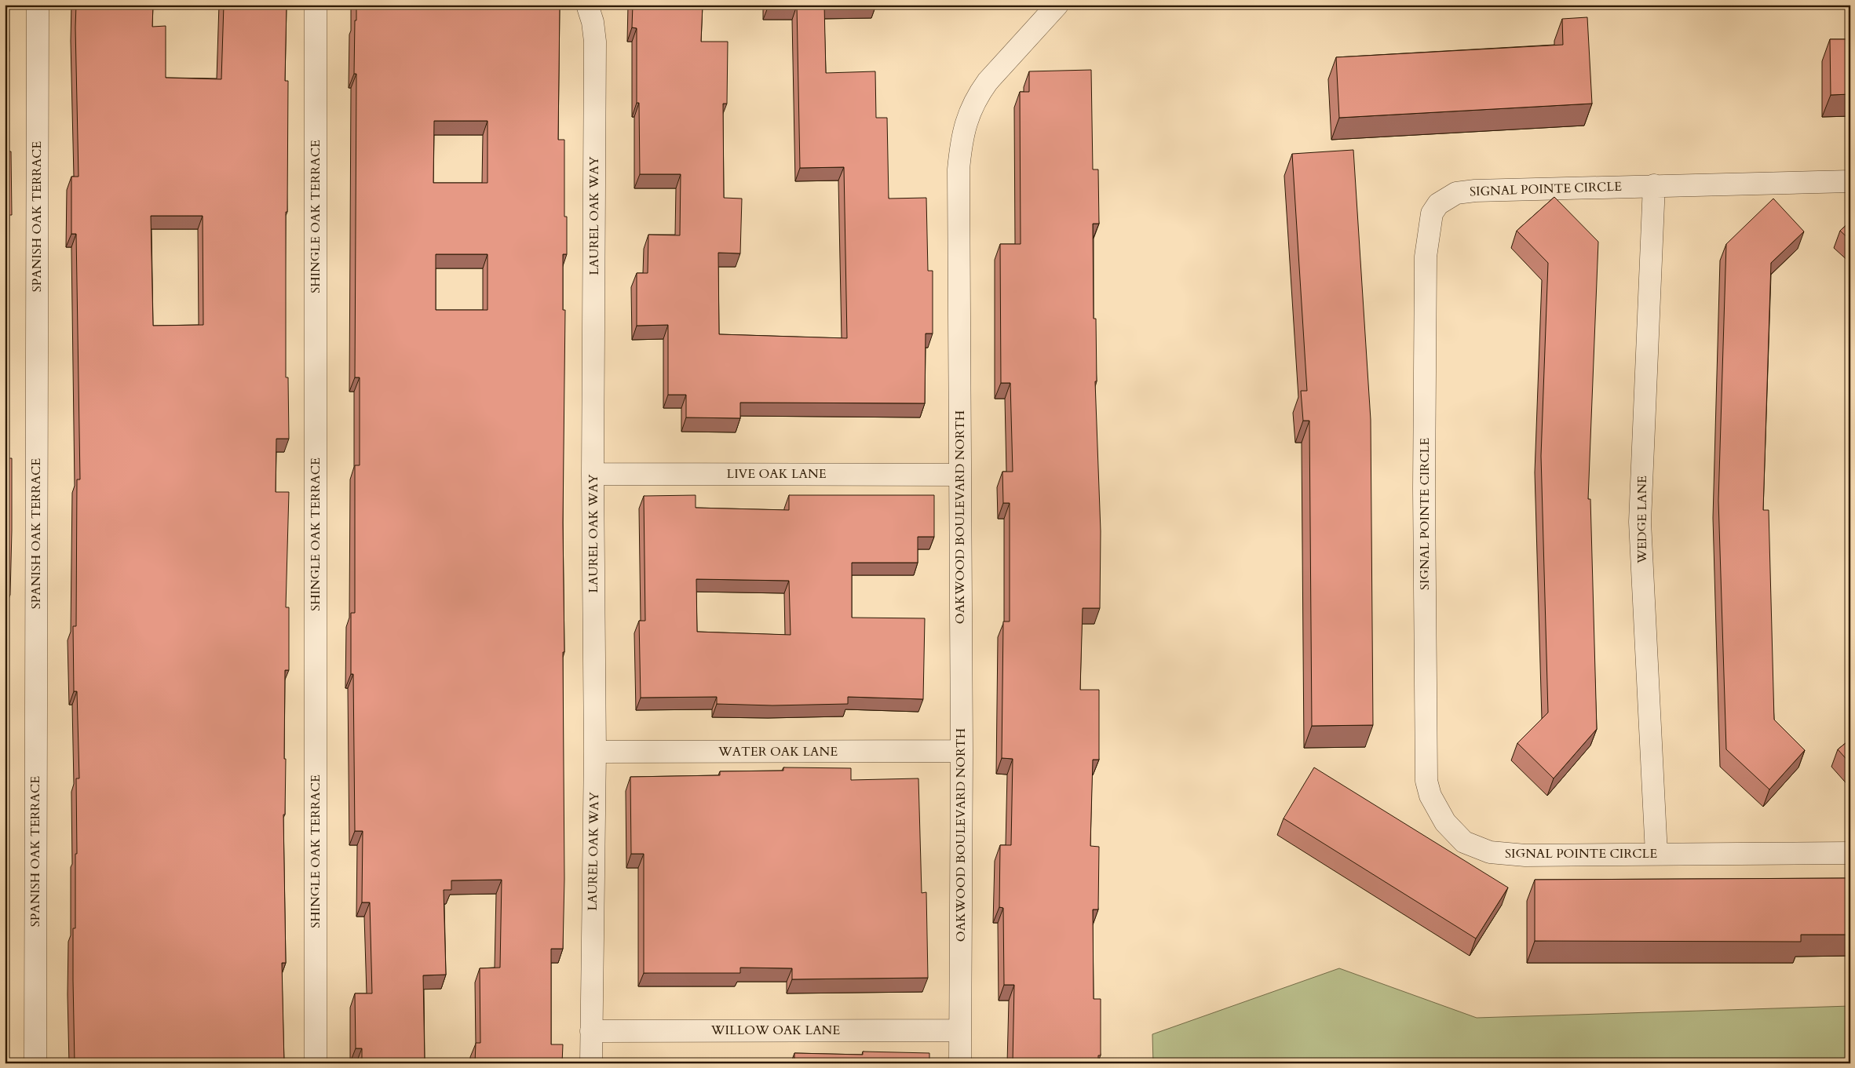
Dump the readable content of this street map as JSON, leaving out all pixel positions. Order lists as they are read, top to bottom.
{
  "streets": {
    "street": [
      "SIGNAL POINTE CIRCLE",
      "LAUREL OAK WAY",
      "SPANISH OAK TERRACE",
      "SHINGLE OAK TERRACE",
      "LIVE OAK LANE",
      "OAKWOOD BOULEVARD NORTH",
      "WEDGE LANE",
      "WATER OAK LANE",
      "WILLOW OAK LANE"
    ]
  },
  "crossings": [
    ["SIGNAL POINTE CIRCLE", "WEDGE LANE"],
    ["LAUREL OAK WAY", "LIVE OAK LANE"],
    ["LAUREL OAK WAY", "WATER OAK LANE"],
    ["LAUREL OAK WAY", "WILLOW OAK LANE"],
    ["LIVE OAK LANE", "OAKWOOD BOULEVARD NORTH"],
    ["OAKWOOD BOULEVARD NORTH", "WATER OAK LANE"],
    ["OAKWOOD BOULEVARD NORTH", "WILLOW OAK LANE"]
  ]
}
